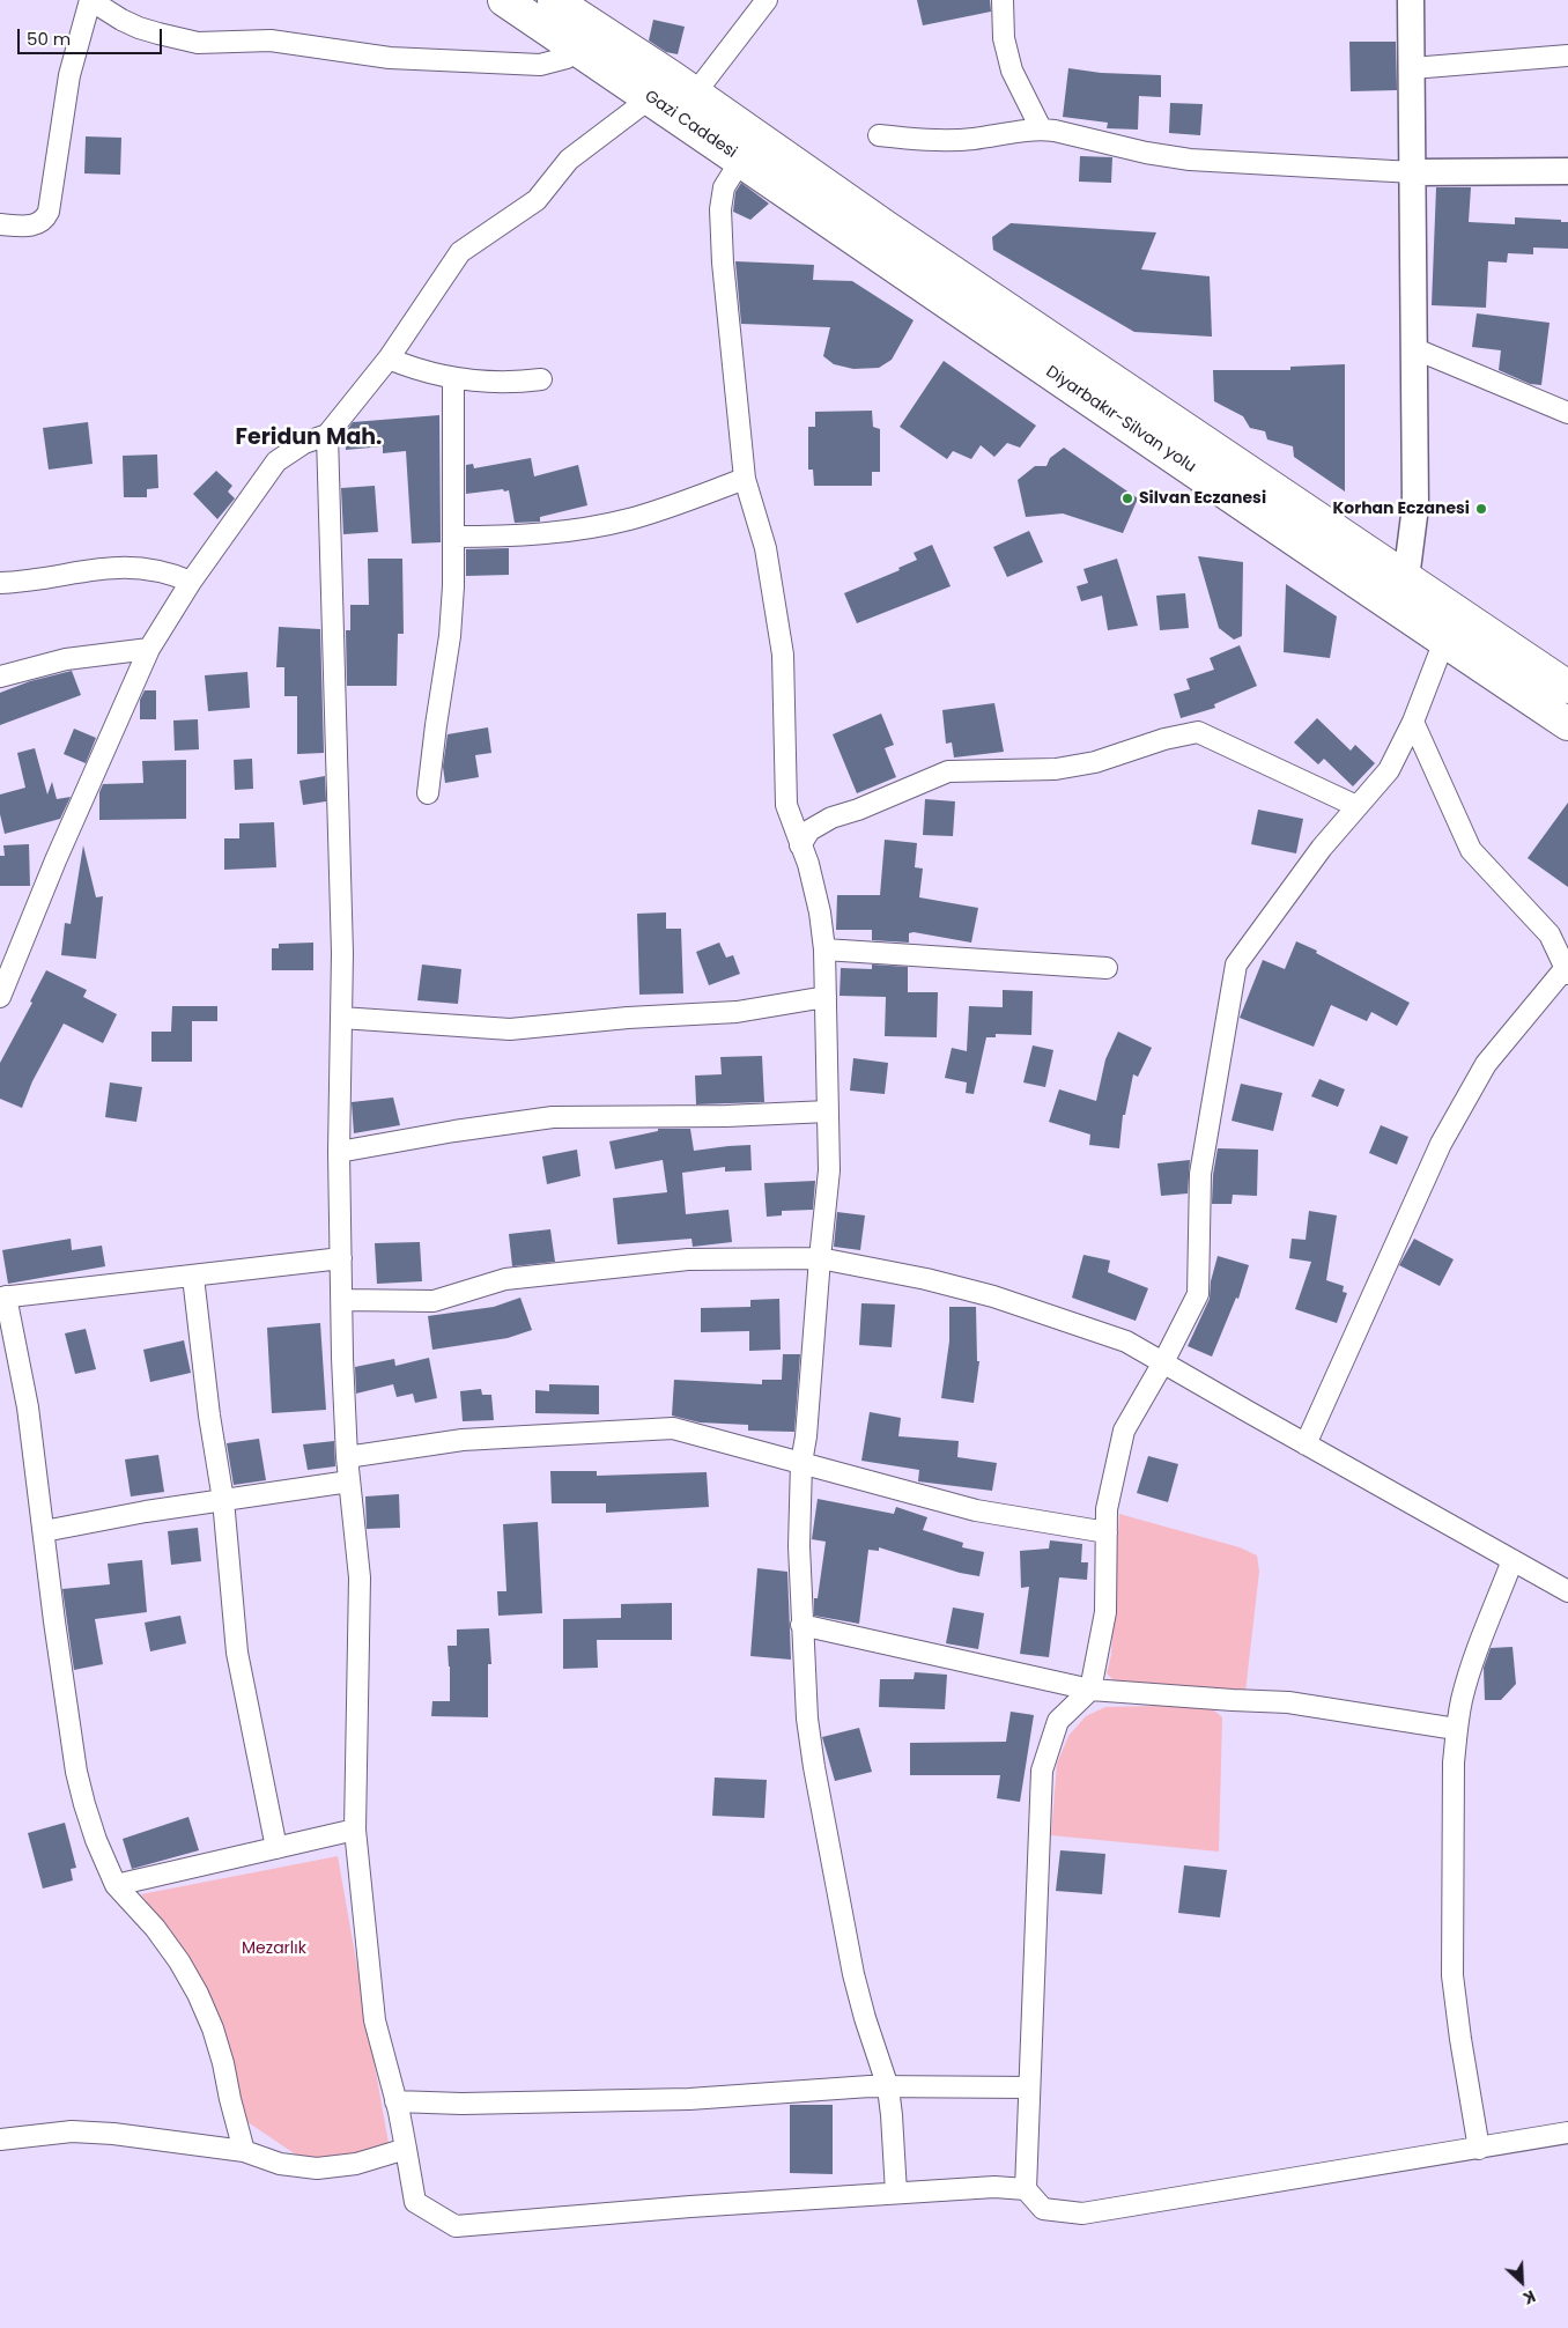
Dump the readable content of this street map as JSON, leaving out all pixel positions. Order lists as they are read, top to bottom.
{
  "streets": {
    "highway": ["Gazi Caddesi", "Diyarbakır-Silvan yolu"]
  },
  "crossings": [
    ["Gazi Caddesi", "Diyarbakır-Silvan yolu"]
  ],
  "districts": ["Feridun Mah."],
  "parks": ["Mezarlık"],
  "places": ["Silvan Eczanesi", "Korhan Eczanesi"],
  "scale_bar": "50 m",
  "north": "bottom right"
}
